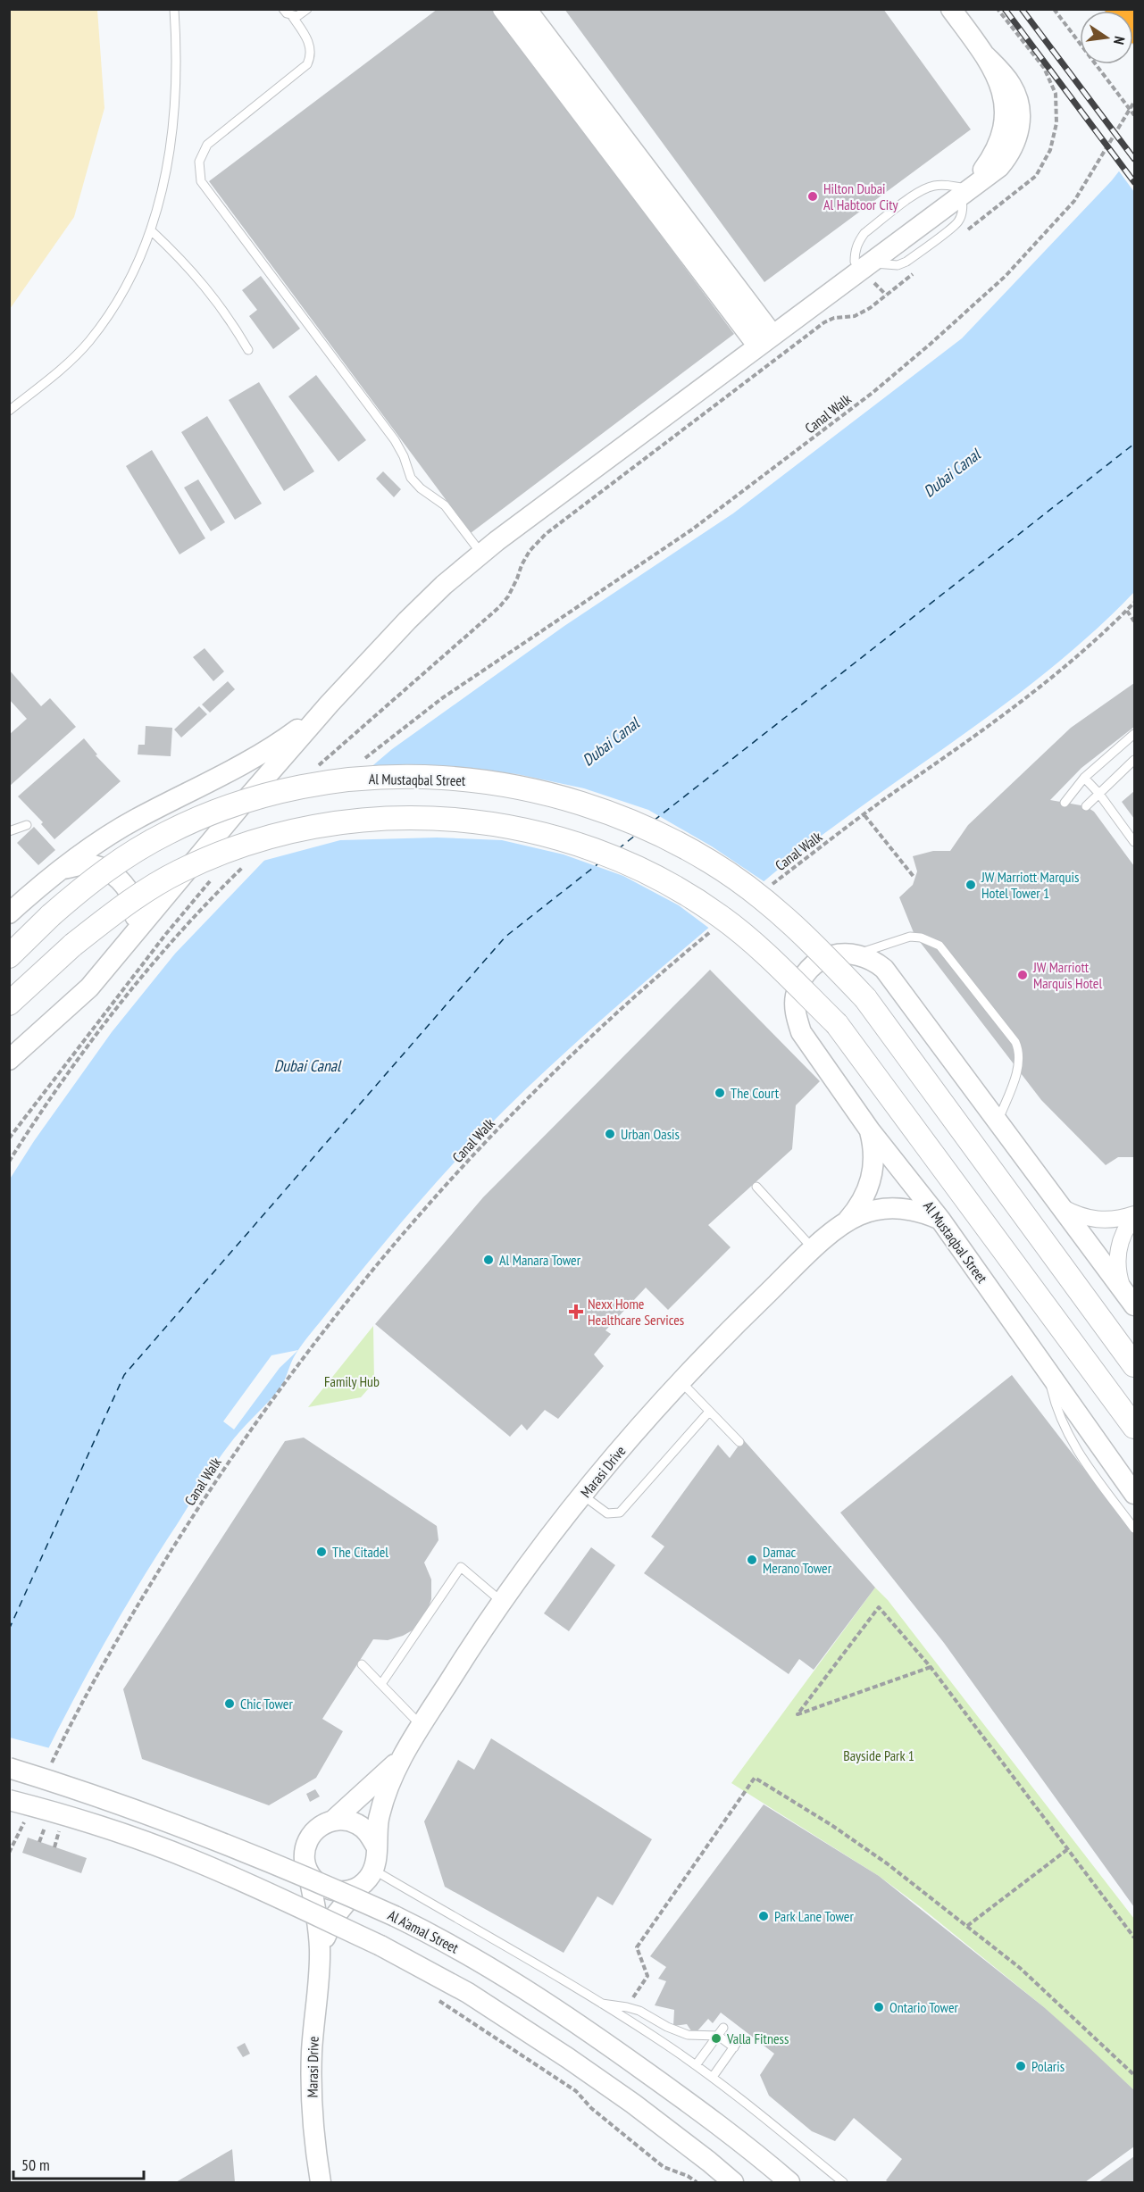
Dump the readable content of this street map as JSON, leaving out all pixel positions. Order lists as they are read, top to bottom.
{
  "streets": {
    "main road": ["Al Mustaqbal Street"],
    "street": ["Marasi Drive", "Al A'amal Street"],
    "path": ["Canal Walk"]
  },
  "crossings": [
    ["Al Mustaqbal Street", "Marasi Drive"]
  ],
  "water": ["Dubai Canal"],
  "parks": ["Family Hub", "Bayside Park 1"],
  "places": {
    "other": [
      "Hilton Dubai Al Habtoor City",
      "JW Marriott Marquis Hotel Tower 1",
      "JW Marriott Marquis Hotel",
      "The Court",
      "Urban Oasis",
      "Al Manara Tower",
      "The Citadel",
      "Damac Merano Tower",
      "Chic Tower",
      "Park Lane Tower",
      "Ontario Tower",
      "Valla Fitness",
      "Polaris"
    ],
    "health": ["Nexx Home Healthcare Services"]
  },
  "scale_bar": "50 m",
  "north": "right"
}
